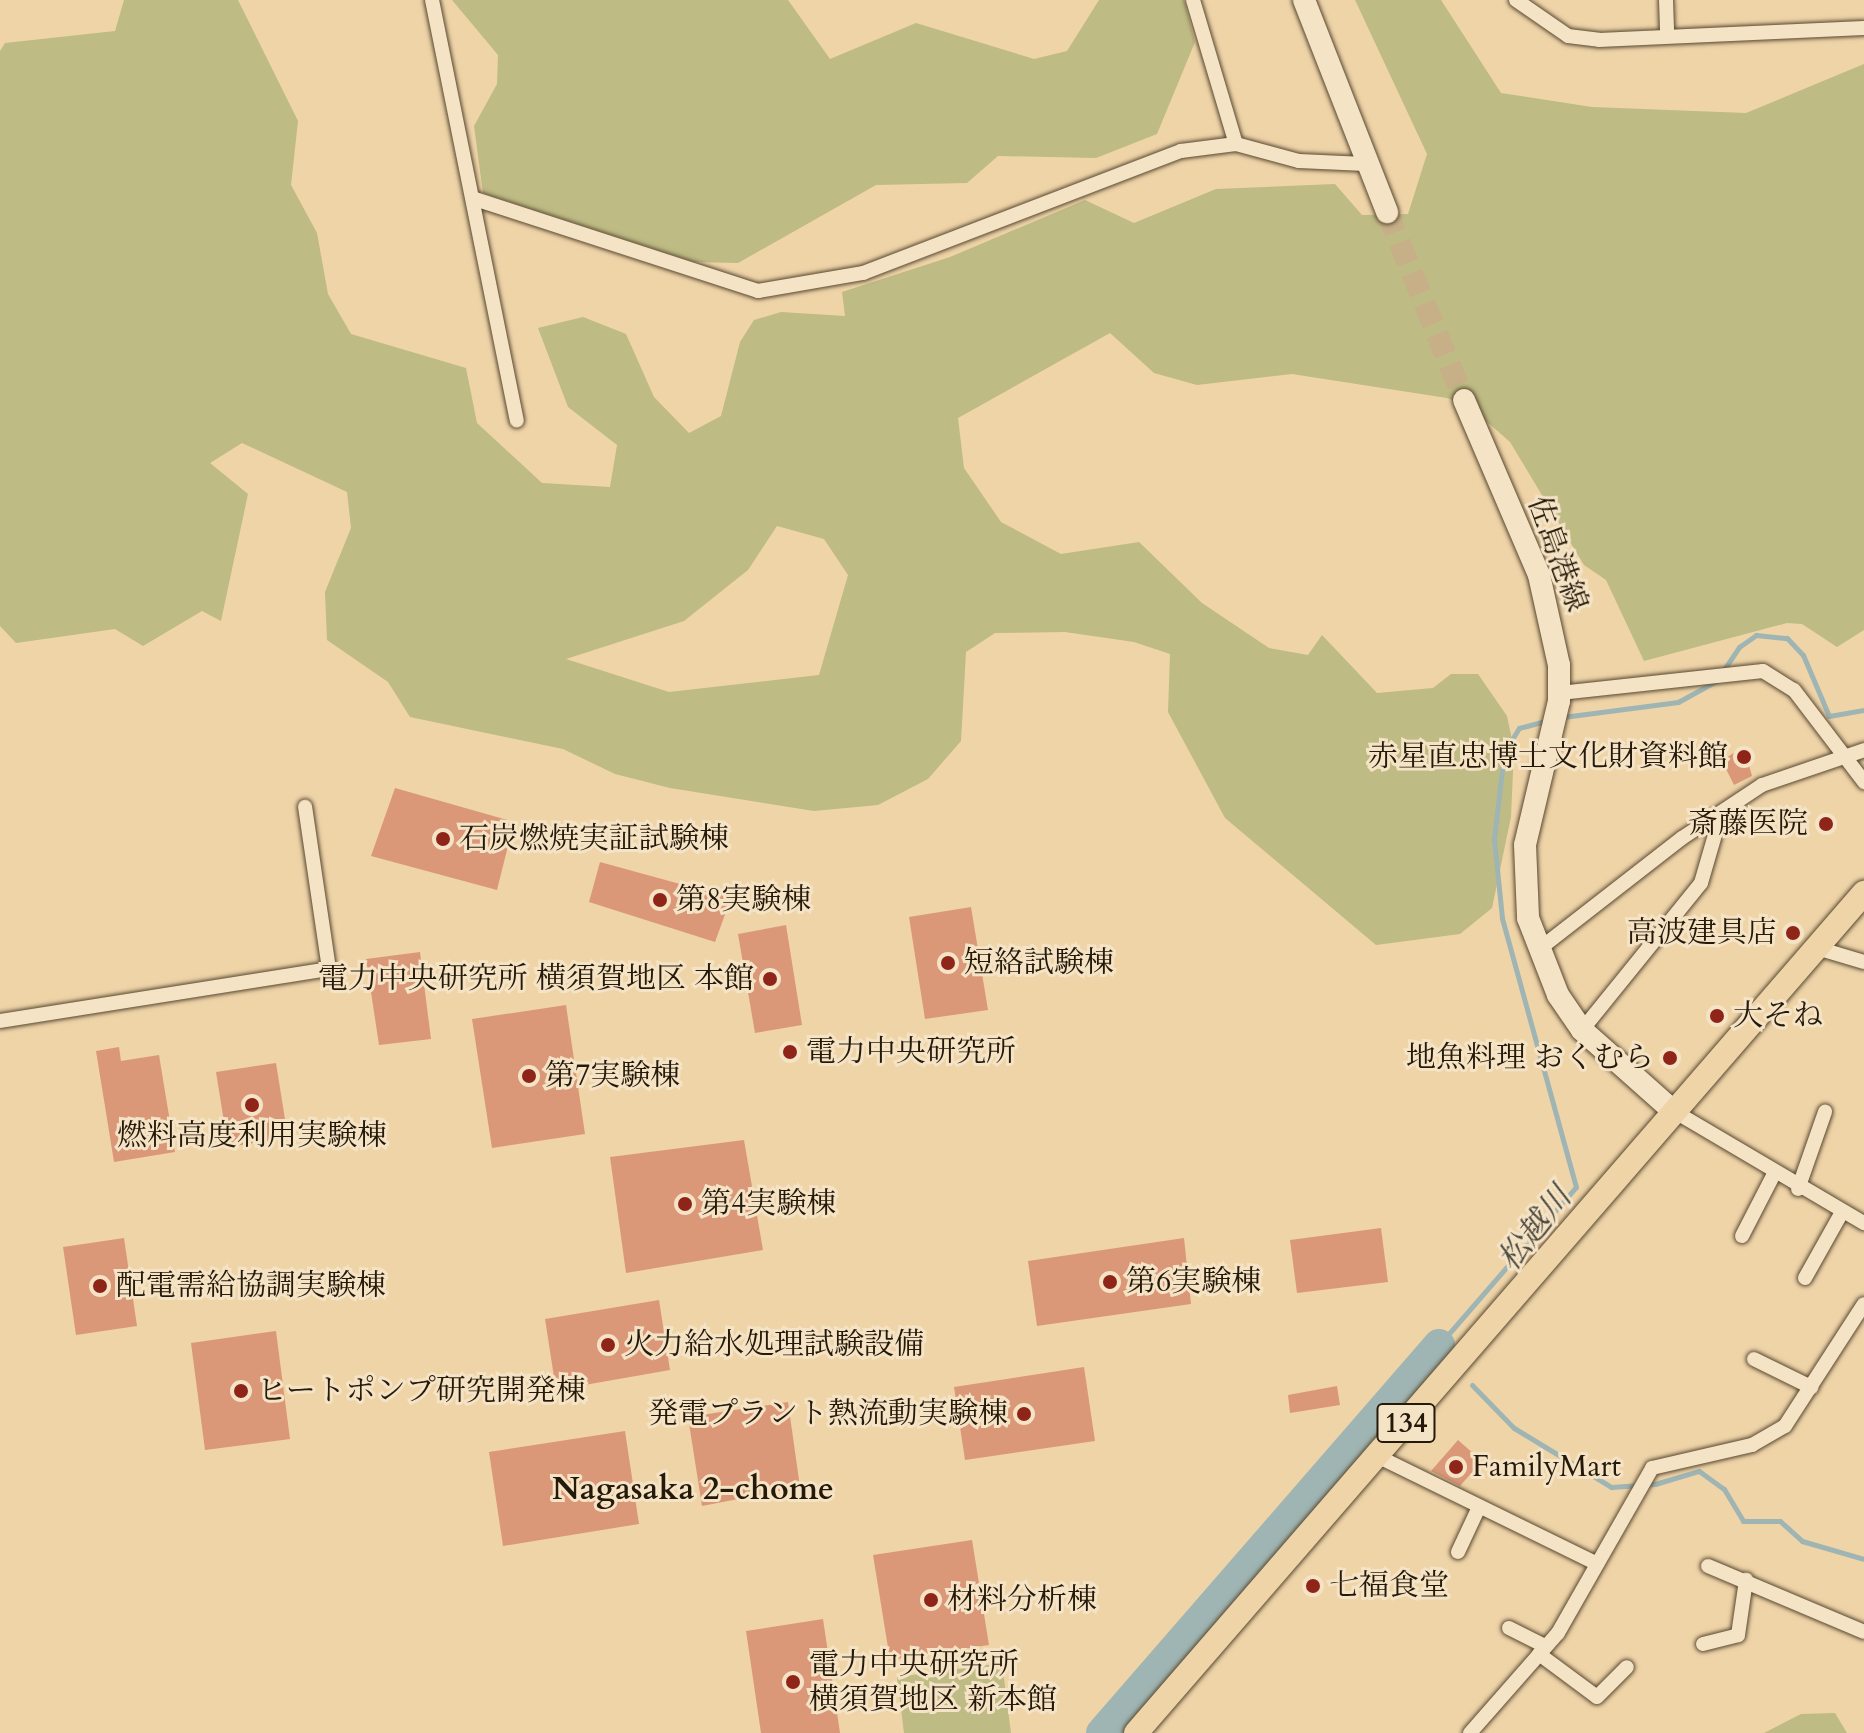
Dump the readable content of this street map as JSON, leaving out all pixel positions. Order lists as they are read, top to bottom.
{
  "streets": {
    "highway": ["134"],
    "main road": ["佐島港線"]
  },
  "crossings": [
    ["佐島港線", "134"]
  ],
  "districts": ["Nagasaka 2-chome"],
  "water": ["松越川"],
  "places": [
    "赤星直忠博士文化財資料館",
    "斎藤医院",
    "石炭燃焼実証試験棟",
    "第8実験棟",
    "高波建具店",
    "短絡試験棟",
    "電力中央研究所 横須賀地区 本館",
    "大そね",
    "電力中央研究所",
    "地魚料理 おくむら",
    "第7実験棟",
    "燃料高度利用実験棟",
    "第4実験棟",
    "第6実験棟",
    "配電需給協調実験棟",
    "火力給水処理試験設備",
    "ヒートポンプ研究開発棟",
    "発電プラント熱流動実験棟",
    "FamilyMart",
    "七福食堂",
    "材料分析棟",
    "電力中央研究所 横須賀地区 新本館"
  ]
}
